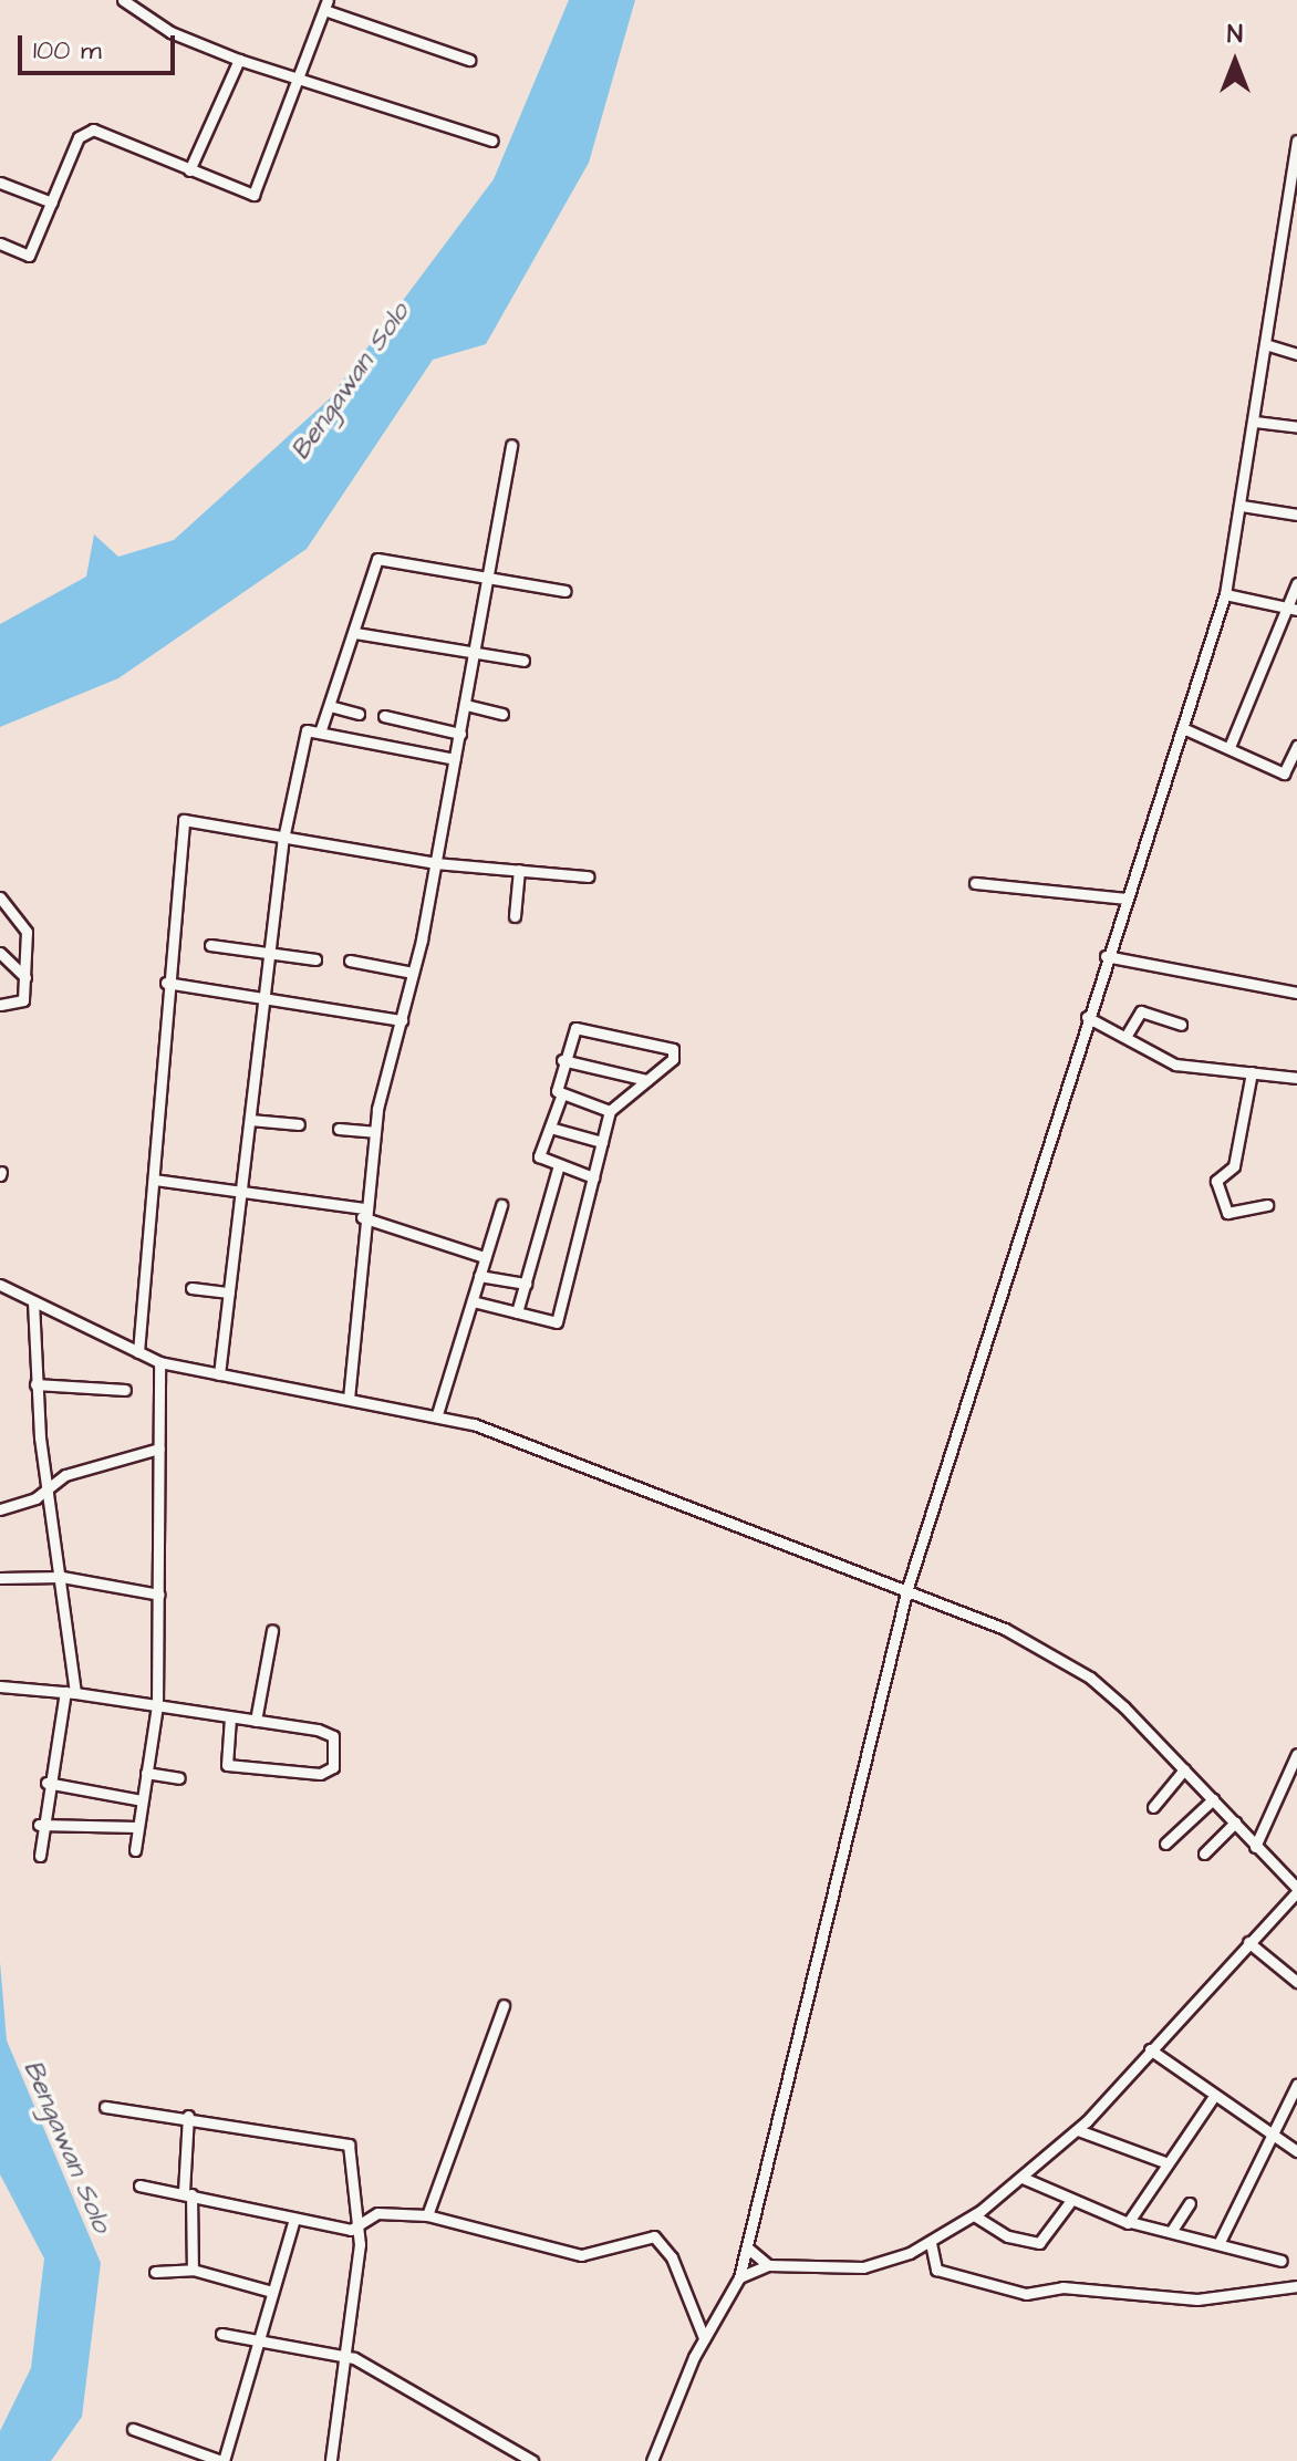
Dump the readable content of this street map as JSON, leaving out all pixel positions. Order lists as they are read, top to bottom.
{
  "water": ["Bengawan Solo"],
  "scale_bar": "100 m",
  "north": "top"
}
